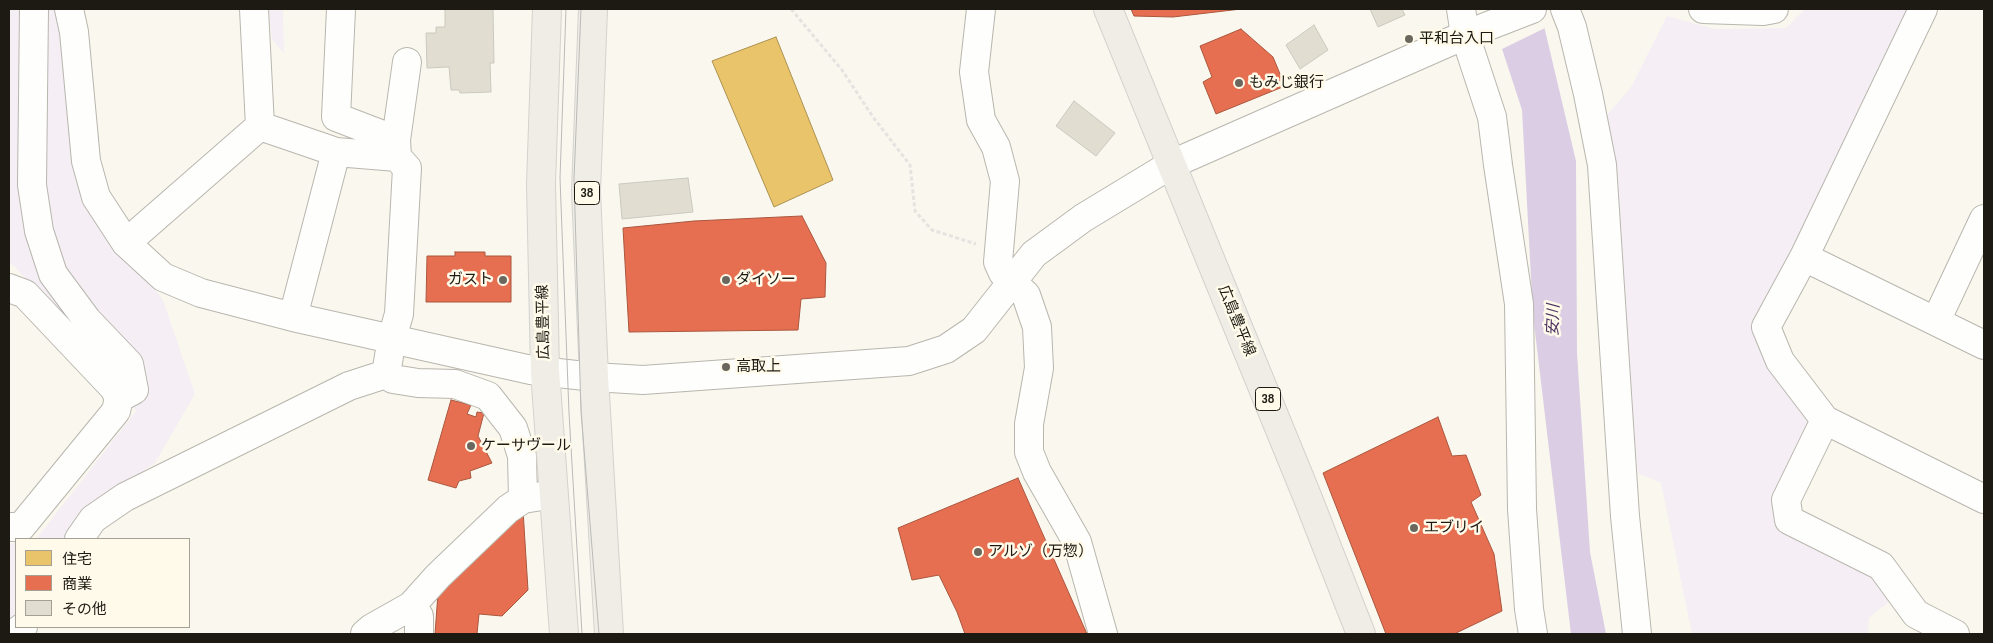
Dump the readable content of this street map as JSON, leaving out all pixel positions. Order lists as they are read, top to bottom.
{
  "streets": {
    "main road": ["38", "広島豊平線"]
  },
  "water": ["安川"],
  "places": [
    "平和台入口",
    "もみじ銀行",
    "ガスト",
    "ダイソー",
    "高取上",
    "ケーサヴール",
    "エブリイ",
    "アルゾ（万惣）"
  ],
  "legend": ["住宅", "商業", "その他"]
}
